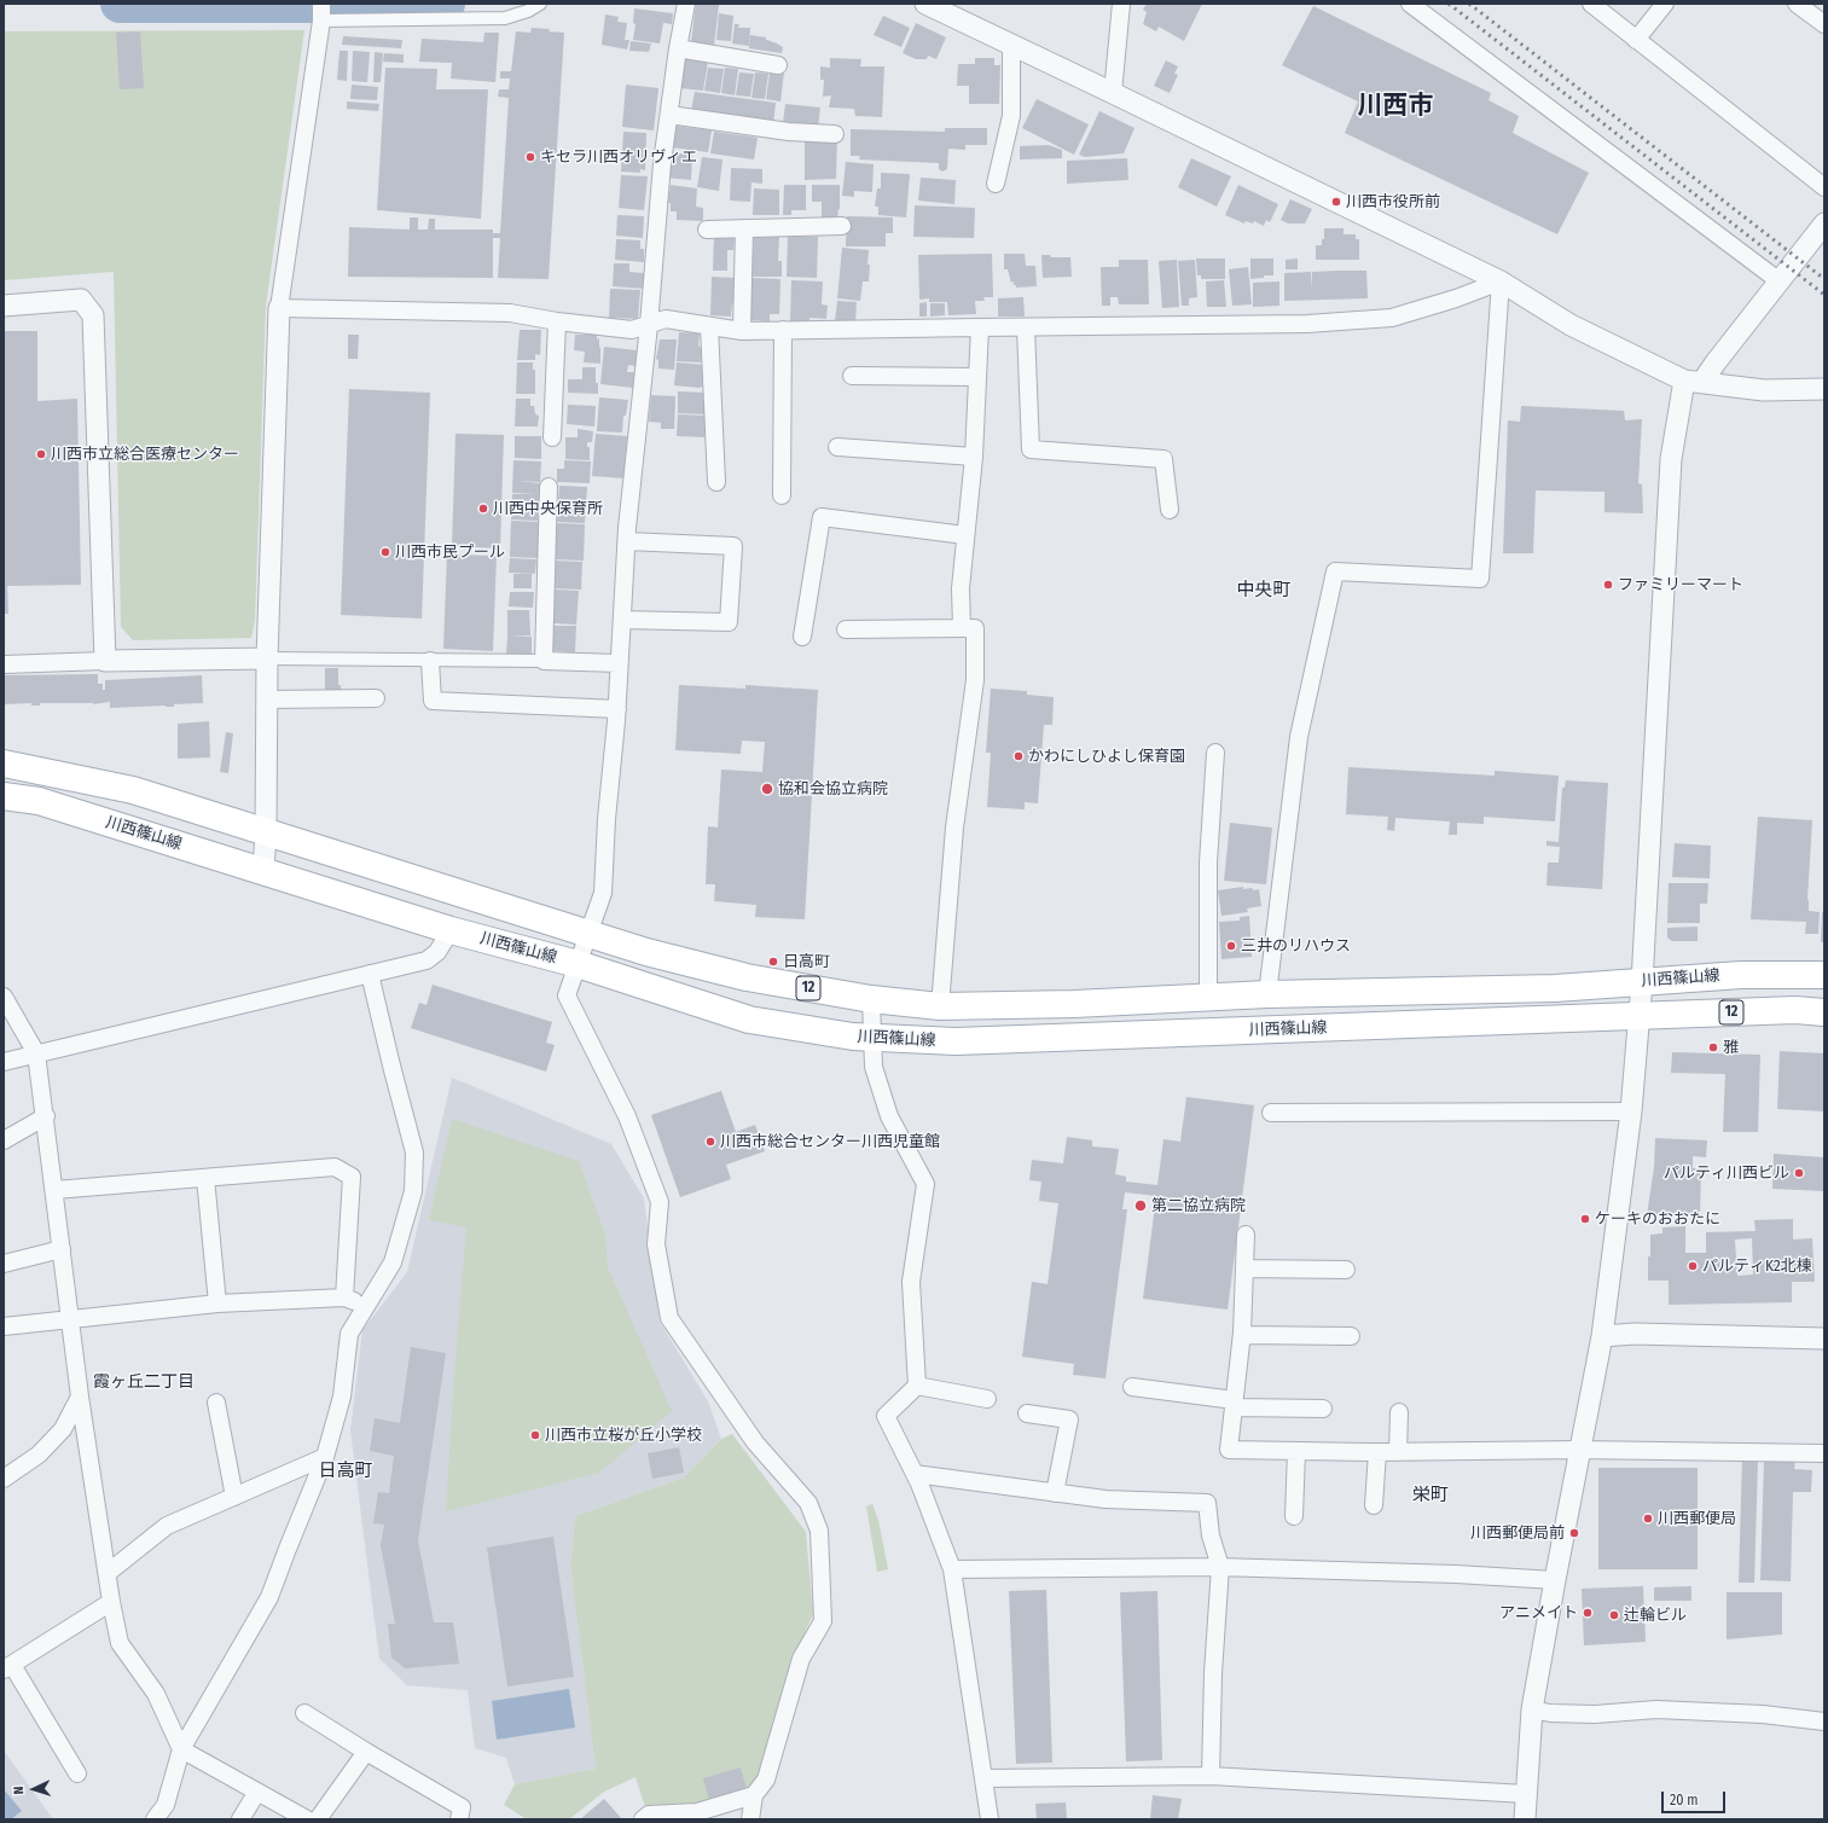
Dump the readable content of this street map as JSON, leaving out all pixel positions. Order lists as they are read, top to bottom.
{
  "streets": {
    "main road": ["川西篠山線", "12"]
  },
  "districts": [
    "川西市",
    "中央町",
    "霞ヶ丘二丁目",
    "日高町",
    "栄町"
  ],
  "places": [
    "キセラ川西オリヴィエ",
    "川西市役所前",
    "川西市立総合医療センター",
    "川西中央保育所",
    "川西市民プール",
    "ファミリーマート",
    "かわにしひよし保育園",
    "協和会協立病院",
    "三井のリハウス",
    "日高町",
    "雅",
    "川西市総合センター川西児童館",
    "パルティ川西ビル",
    "第二協立病院",
    "ケーキのおおたに",
    "パルティK2北棟",
    "川西市立桜が丘小学校",
    "川西郵便局",
    "川西郵便局前",
    "アニメイト",
    "辻輪ビル"
  ],
  "scale_bar": "20 m",
  "north": "left"
}
